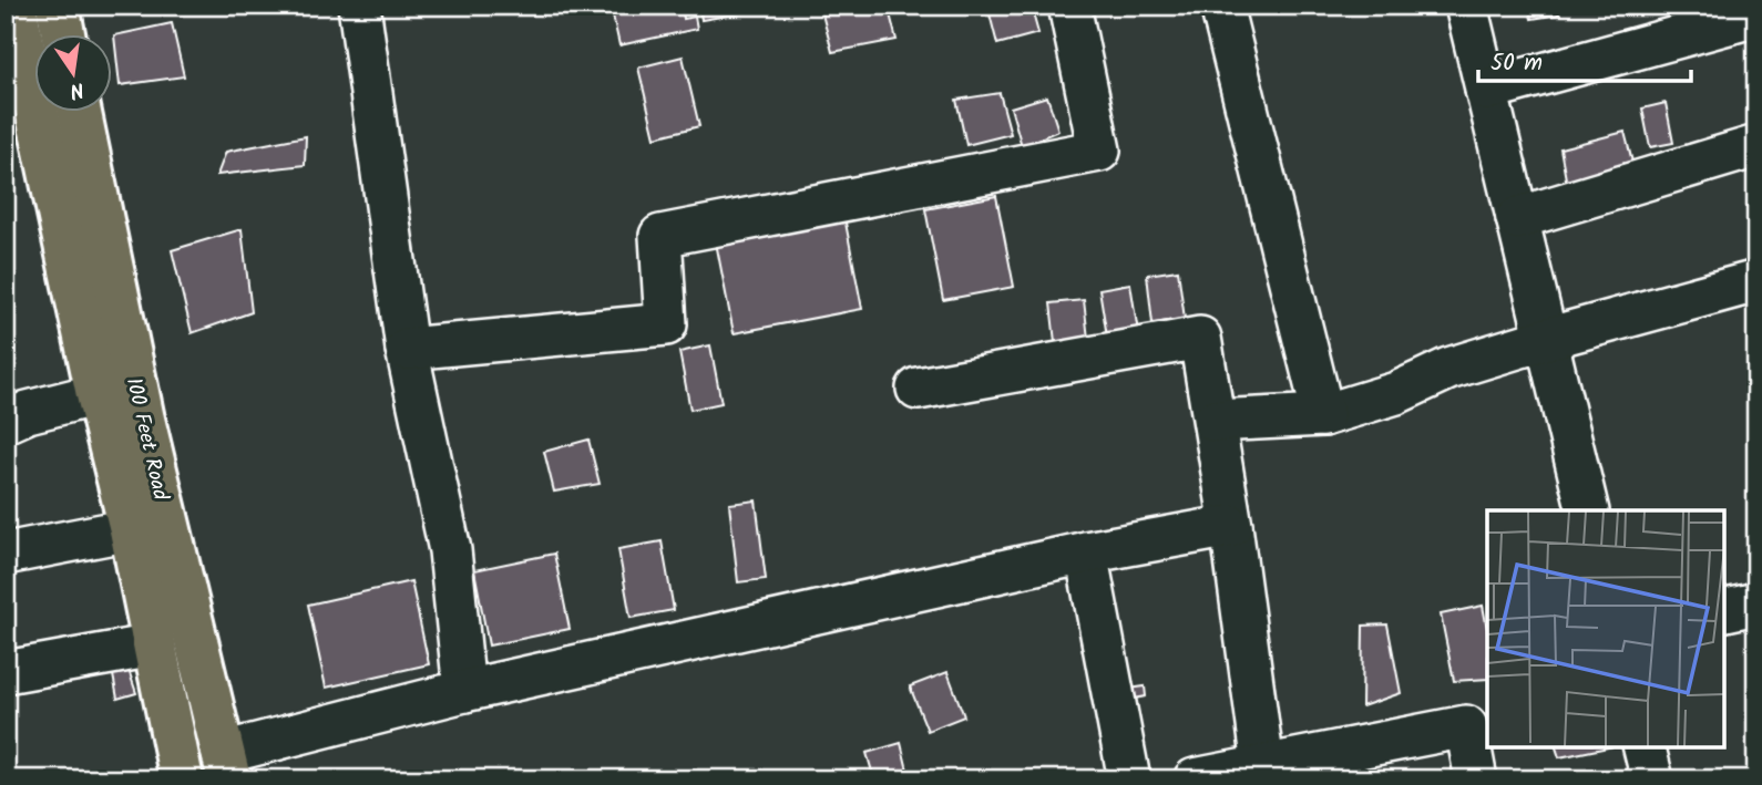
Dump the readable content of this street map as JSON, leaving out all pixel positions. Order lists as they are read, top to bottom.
{
  "streets": {
    "main road": ["100 Feet Road"]
  },
  "scale_bar": "50 m",
  "north": "bottom"
}
